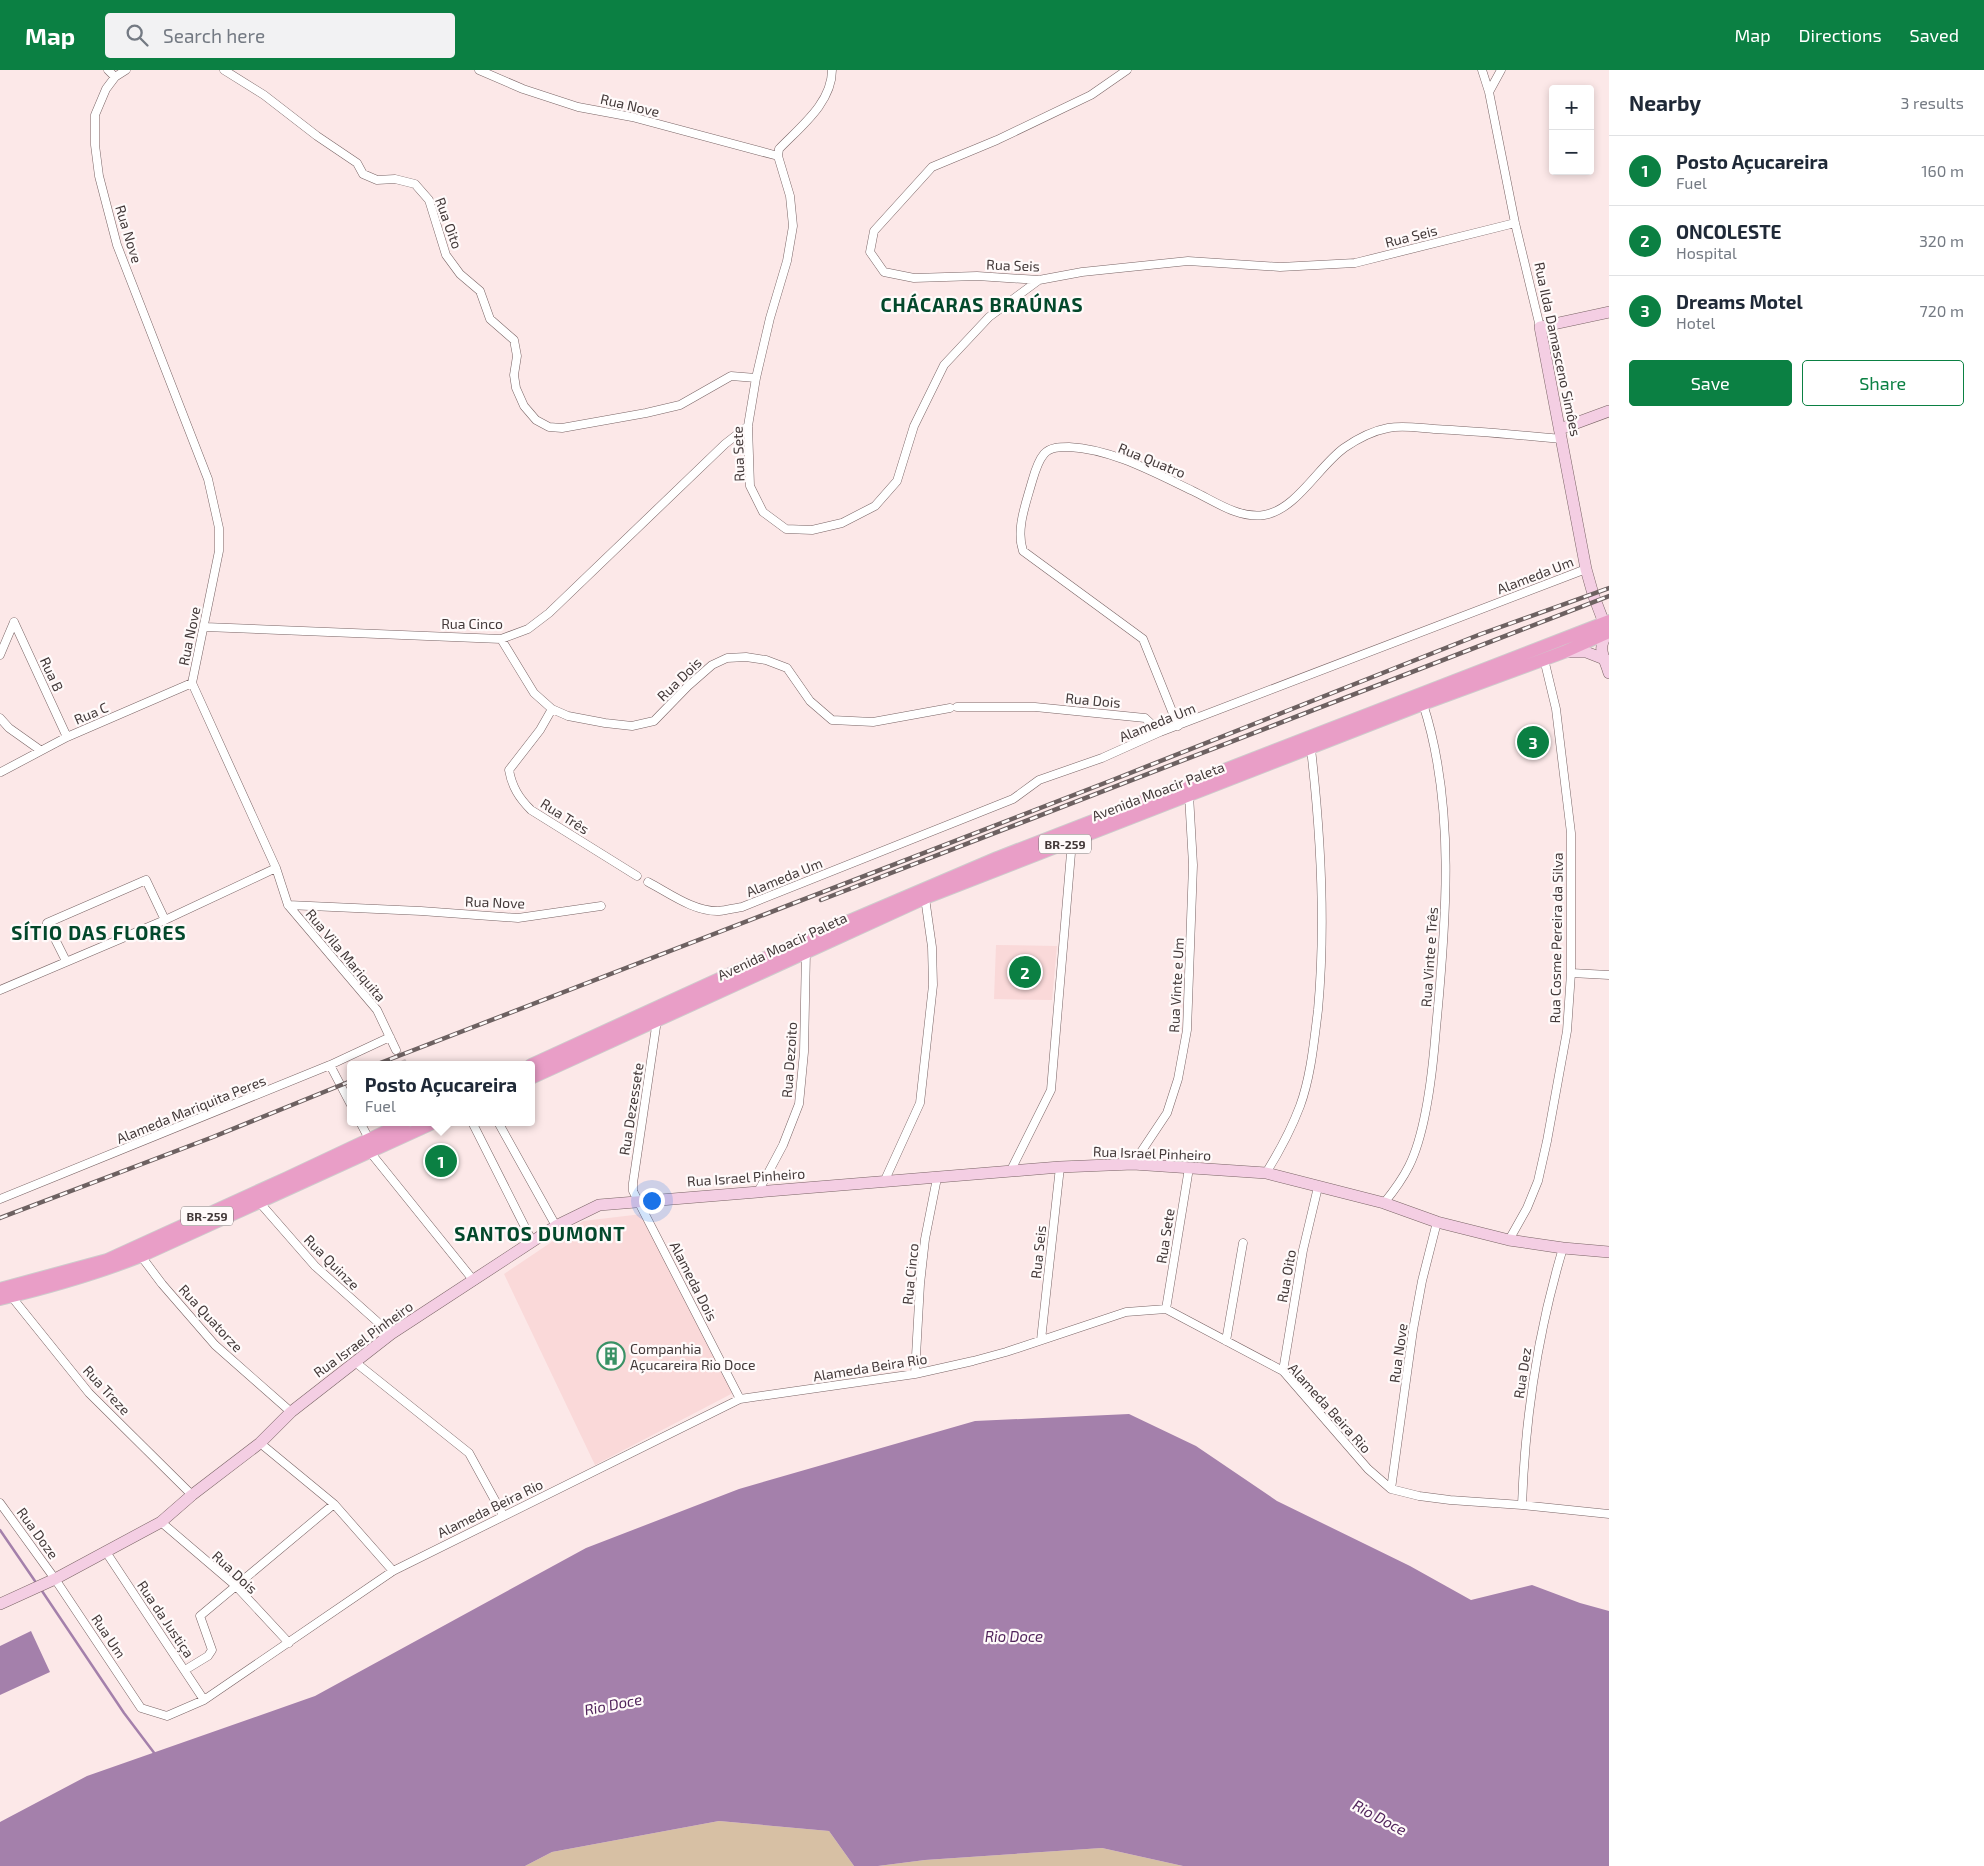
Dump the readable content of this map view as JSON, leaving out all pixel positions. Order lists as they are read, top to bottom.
{
  "streets": {
    "main road": ["Avenida Moacir Paleta", "BR-259"],
    "street": [
      "Rua Nove",
      "Rua Oito",
      "Rua Seis",
      "Rua Ilda Damasceno Simôes",
      "Rua Sete",
      "Rua Quatro",
      "Alameda Um",
      "Rua Cinco",
      "Rua B",
      "Rua Dois",
      "Rua C",
      "Rua Três",
      "Rua Cosme Pereira da Silva",
      "Rua Vila Mariquita",
      "Rua Vinte e Três",
      "Rua Vinte e Um",
      "Rua Dezoito",
      "Alameda Mariquita Peres",
      "Rua Dezessete",
      "Rua Israel Pinheiro",
      "Rua Quinze",
      "Alameda Dois",
      "Rua Quatorze",
      "Alameda Beira Rio",
      "Rua Dez",
      "Rua Treze",
      "Rua Doze",
      "Rua da Justiça",
      "Rua Um"
    ]
  },
  "crossings": [
    ["Rua Nove", "Rua Sete"],
    ["Rua Nove", "Rua Cinco"],
    ["Rua Nove", "Rua C"],
    ["Rua Nove", "Rua Vila Mariquita"],
    ["Rua Nove", "Rua Israel Pinheiro"],
    ["Rua Nove", "Alameda Beira Rio"],
    ["Rua Oito", "Rua Sete"],
    ["Rua Oito", "Rua Israel Pinheiro"],
    ["Rua Oito", "Alameda Beira Rio"],
    ["Rua Seis", "Rua Ilda Damasceno Simôes"],
    ["Rua Seis", "Rua Sete"],
    ["Rua Seis", "Rua Israel Pinheiro"],
    ["Rua Seis", "Alameda Beira Rio"],
    ["Rua Ilda Damasceno Simôes", "Rua Quatro"],
    ["Rua Ilda Damasceno Simôes", "Alameda Um"],
    ["Rua Ilda Damasceno Simôes", "Avenida Moacir Paleta"],
    ["Rua Sete", "Rua Cinco"],
    ["Rua Sete", "Rua Israel Pinheiro"],
    ["Rua Sete", "Alameda Beira Rio"],
    ["Rua Quatro", "Alameda Um"],
    ["Alameda Um", "Rua Dois"],
    ["Rua Cinco", "Rua Dois"],
    ["Rua Cinco", "Rua Israel Pinheiro"],
    ["Rua Cinco", "Alameda Beira Rio"],
    ["Rua B", "Rua C"],
    ["Rua Dois", "Rua Três"],
    ["Rua Dois", "Rua Israel Pinheiro"],
    ["Rua Dois", "Alameda Beira Rio"],
    ["Avenida Moacir Paleta", "Rua Cosme Pereira da Silva"],
    ["Avenida Moacir Paleta", "Rua Vinte e Três"],
    ["Avenida Moacir Paleta", "Rua Vinte e Um"],
    ["Avenida Moacir Paleta", "Rua Dezoito"],
    ["Avenida Moacir Paleta", "Rua Dezessete"],
    ["BR-259", "Rua Quinze"],
    ["BR-259", "Rua Quatorze"],
    ["BR-259", "Rua Treze"],
    ["Rua Cosme Pereira da Silva", "Rua Israel Pinheiro"],
    ["Rua Vila Mariquita", "Alameda Mariquita Peres"],
    ["Rua Vinte e Três", "Rua Israel Pinheiro"],
    ["Rua Vinte e Um", "Rua Israel Pinheiro"],
    ["Rua Dezoito", "Rua Israel Pinheiro"],
    ["Rua Dezessete", "Rua Israel Pinheiro"],
    ["Rua Dezessete", "Alameda Dois"],
    ["Rua Israel Pinheiro", "Rua Quinze"],
    ["Rua Israel Pinheiro", "Alameda Dois"],
    ["Rua Israel Pinheiro", "Rua Quatorze"],
    ["Rua Israel Pinheiro", "Rua Dez"],
    ["Rua Israel Pinheiro", "Rua Treze"],
    ["Rua Israel Pinheiro", "Rua Doze"],
    ["Rua Israel Pinheiro", "Rua da Justiça"],
    ["Rua Israel Pinheiro", "Rua Um"],
    ["Alameda Dois", "Alameda Beira Rio"],
    ["Alameda Beira Rio", "Rua Dez"],
    ["Alameda Beira Rio", "Rua da Justiça"],
    ["Alameda Beira Rio", "Rua Um"],
    ["Rua Doze", "Rua Um"]
  ],
  "districts": ["CHÁCARAS BRAÚNAS", "SÍTIO DAS FLORES", "SANTOS DUMONT"],
  "water": ["Rio Doce"],
  "places": {
    "building": ["Companhia Açucareira Rio Doce"]
  },
  "page": {
    "header": "Map",
    "search": "Search here",
    "nav": ["Map", "Directions", "Saved"],
    "heading": ["Nearby", "3 results"],
    "map_buttons": ["+", "−"],
    "list": [
      {
        "mark": "1",
        "name": "Posto Açucareira",
        "note": "Fuel",
        "value": "160 m"
      },
      {
        "mark": "2",
        "name": "ONCOLESTE",
        "note": "Hospital",
        "value": "320 m"
      },
      {
        "mark": "3",
        "name": "Dreams Motel",
        "note": "Hotel",
        "value": "720 m"
      }
    ],
    "buttons": ["Save", "Share"],
    "pins": ["3", "2", "1"],
    "popup": ["Posto Açucareira", "Fuel"]
  }
}
